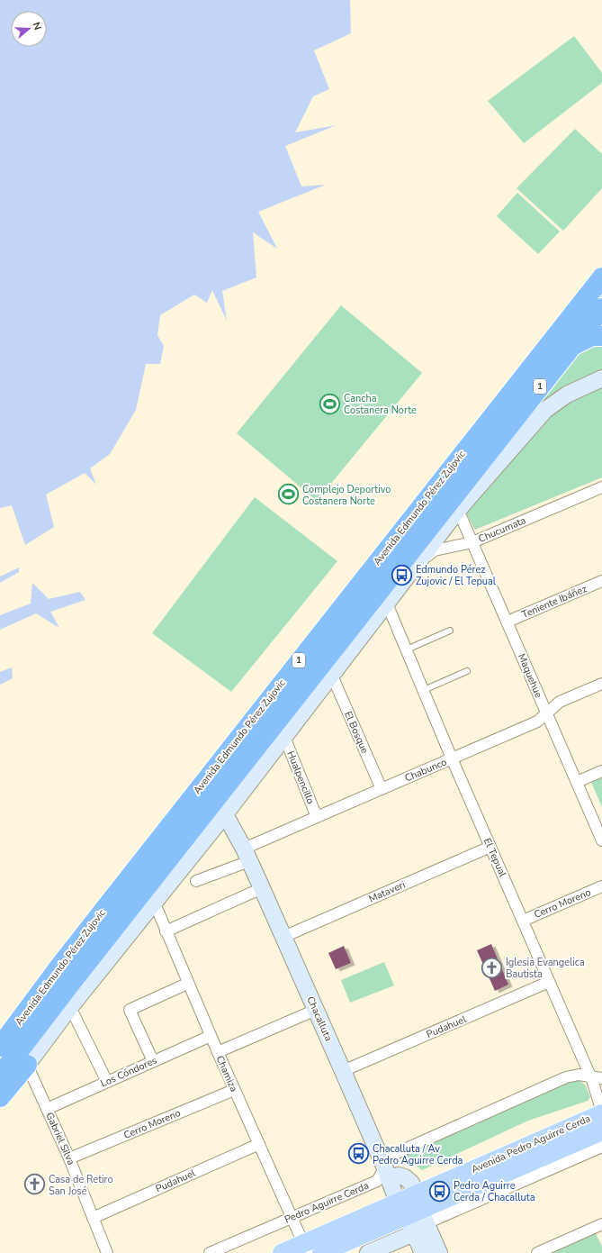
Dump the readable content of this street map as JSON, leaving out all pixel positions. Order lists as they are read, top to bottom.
{
  "streets": {
    "highway": ["1", "Avenida Edmundo Pérez Zujovic"],
    "main road": ["Avenida Pedro Aguirre Cerda"],
    "street": [
      "Chucumata",
      "Teniente Ibáñez",
      "Maquehue",
      "El Bosque",
      "Chabunco",
      "Hualpencillo",
      "El Tepual",
      "Mataveri",
      "Cerro Moreno",
      "Chacalluta",
      "Pudahuel",
      "Los Cóndores",
      "Chamiza",
      "Gabriel Silva",
      "Pedro Aguirre Cerda"
    ]
  },
  "crossings": [
    ["Chucumata", "Maquehue"],
    ["Teniente Ibáñez", "Maquehue"],
    ["Maquehue", "Chabunco"],
    ["El Bosque", "Chabunco"],
    ["Chabunco", "Hualpencillo"],
    ["Chabunco", "El Tepual"],
    ["Chabunco", "Chacalluta"],
    ["El Tepual", "Mataveri"],
    ["El Tepual", "Cerro Moreno"],
    ["El Tepual", "Pudahuel"],
    ["El Tepual", "Avenida Pedro Aguirre Cerda"],
    ["El Tepual", "Pedro Aguirre Cerda"],
    ["Mataveri", "Chacalluta"],
    ["Cerro Moreno", "Chamiza"],
    ["Cerro Moreno", "Gabriel Silva"],
    ["Chacalluta", "Pudahuel"],
    ["Chacalluta", "Pedro Aguirre Cerda"],
    ["Pudahuel", "Chamiza"],
    ["Pudahuel", "Gabriel Silva"],
    ["Los Cóndores", "Chamiza"],
    ["Los Cóndores", "Gabriel Silva"],
    ["Chamiza", "Avenida Pedro Aguirre Cerda"],
    ["Chamiza", "Pedro Aguirre Cerda"]
  ],
  "places": {
    "sports": ["Cancha Costanera Norte", "Complejo Deportivo Costanera Norte"],
    "bus stop": ["Edmundo Pérez Zujovic / El Tepual", "Chacalluta / Av Pedro Aguirre Cerda", "Pedro Aguirre Cerda / Chacalluta"],
    "church": ["Iglesia Evangelica Bautista", "Casa de Retiro San José"]
  },
  "north": "right"
}
